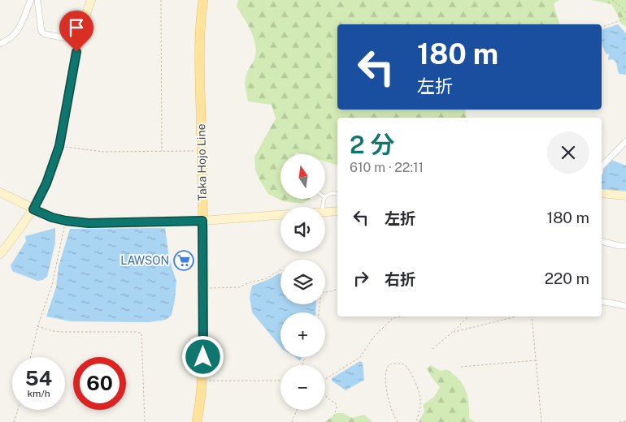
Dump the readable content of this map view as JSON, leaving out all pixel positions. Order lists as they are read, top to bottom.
{
  "streets": {
    "main road": ["Taka Hojo Line"]
  },
  "places": {
    "supermarket": ["LAWSON"]
  },
  "north": "top",
  "page": {
    "turn": ["180 m", "左折"],
    "heading": ["2 分", "610 m · 22:11"],
    "map_buttons": ["+", "−"],
    "list": [
      {
        "name": "左折",
        "value": "180 m"
      },
      {
        "name": "右折",
        "value": "220 m"
      }
    ],
    "speed": "54 km/h",
    "limit": "60"
  }
}
